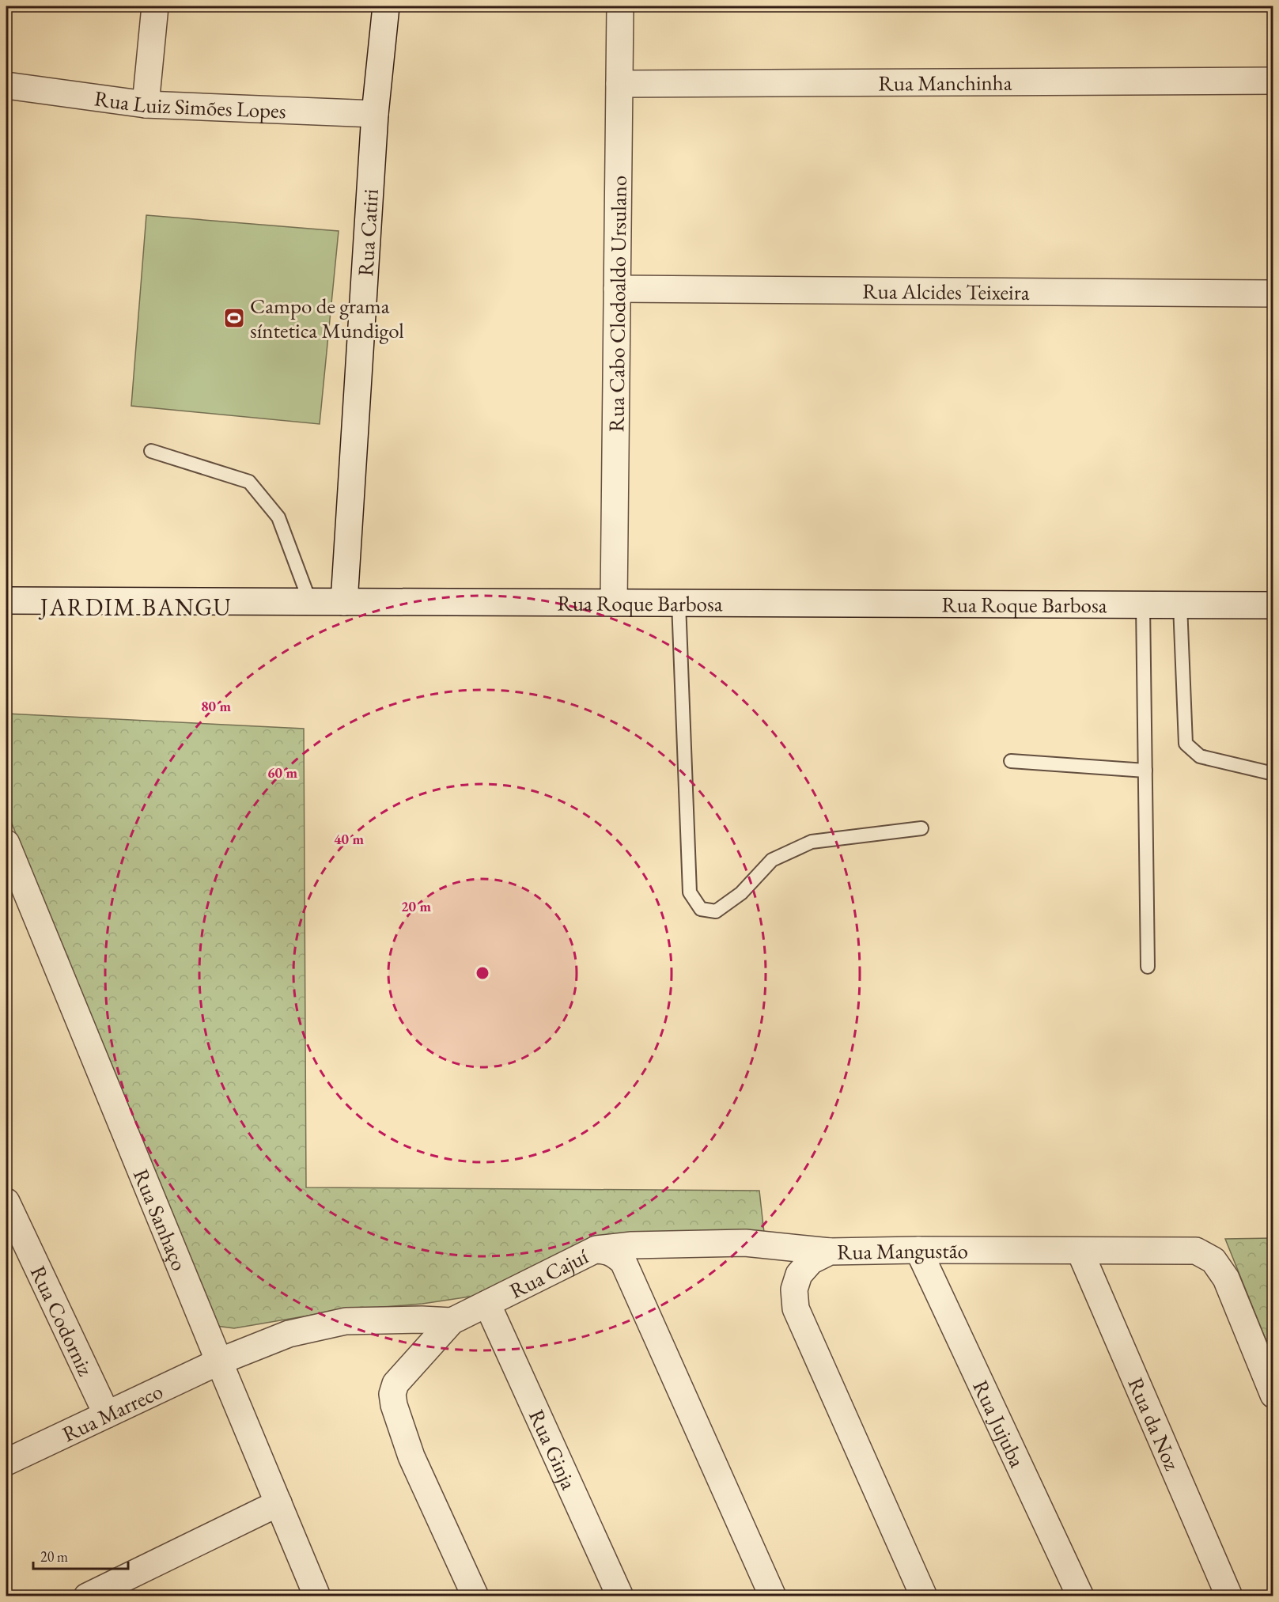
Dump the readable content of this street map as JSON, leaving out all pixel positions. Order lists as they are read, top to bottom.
{
  "streets": {
    "street": [
      "Rua Manchinha",
      "Rua Luiz Simões Lopes",
      "Rua Catiri",
      "Rua Alcides Teixeira",
      "Rua Cabo Clodoaldo Ursulano",
      "Rua Roque Barbosa",
      "Rua Sanhaço",
      "Rua Mangustão",
      "Rua Cajuí",
      "Rua Codorniz",
      "Rua Marreco",
      "Rua Jujuba",
      "Rua da Noz",
      "Rua Ginja"
    ]
  },
  "crossings": [
    ["Rua Manchinha", "Rua Cabo Clodoaldo Ursulano"],
    ["Rua Luiz Simões Lopes", "Rua Catiri"],
    ["Rua Catiri", "Rua Roque Barbosa"],
    ["Rua Alcides Teixeira", "Rua Cabo Clodoaldo Ursulano"],
    ["Rua Cabo Clodoaldo Ursulano", "Rua Roque Barbosa"],
    ["Rua Sanhaço", "Rua Marreco"],
    ["Rua Mangustão", "Rua Jujuba"],
    ["Rua Mangustão", "Rua da Noz"],
    ["Rua Cajuí", "Rua Marreco"],
    ["Rua Cajuí", "Rua Ginja"],
    ["Rua Codorniz", "Rua Marreco"]
  ],
  "districts": ["JARDIM BANGU"],
  "places": {
    "sports": ["Campo de grama síntetica Mundigol"]
  },
  "scale_bar": "20 m",
  "rings": [
    "80 m",
    "60 m",
    "40 m",
    "20 m"
  ]
}
